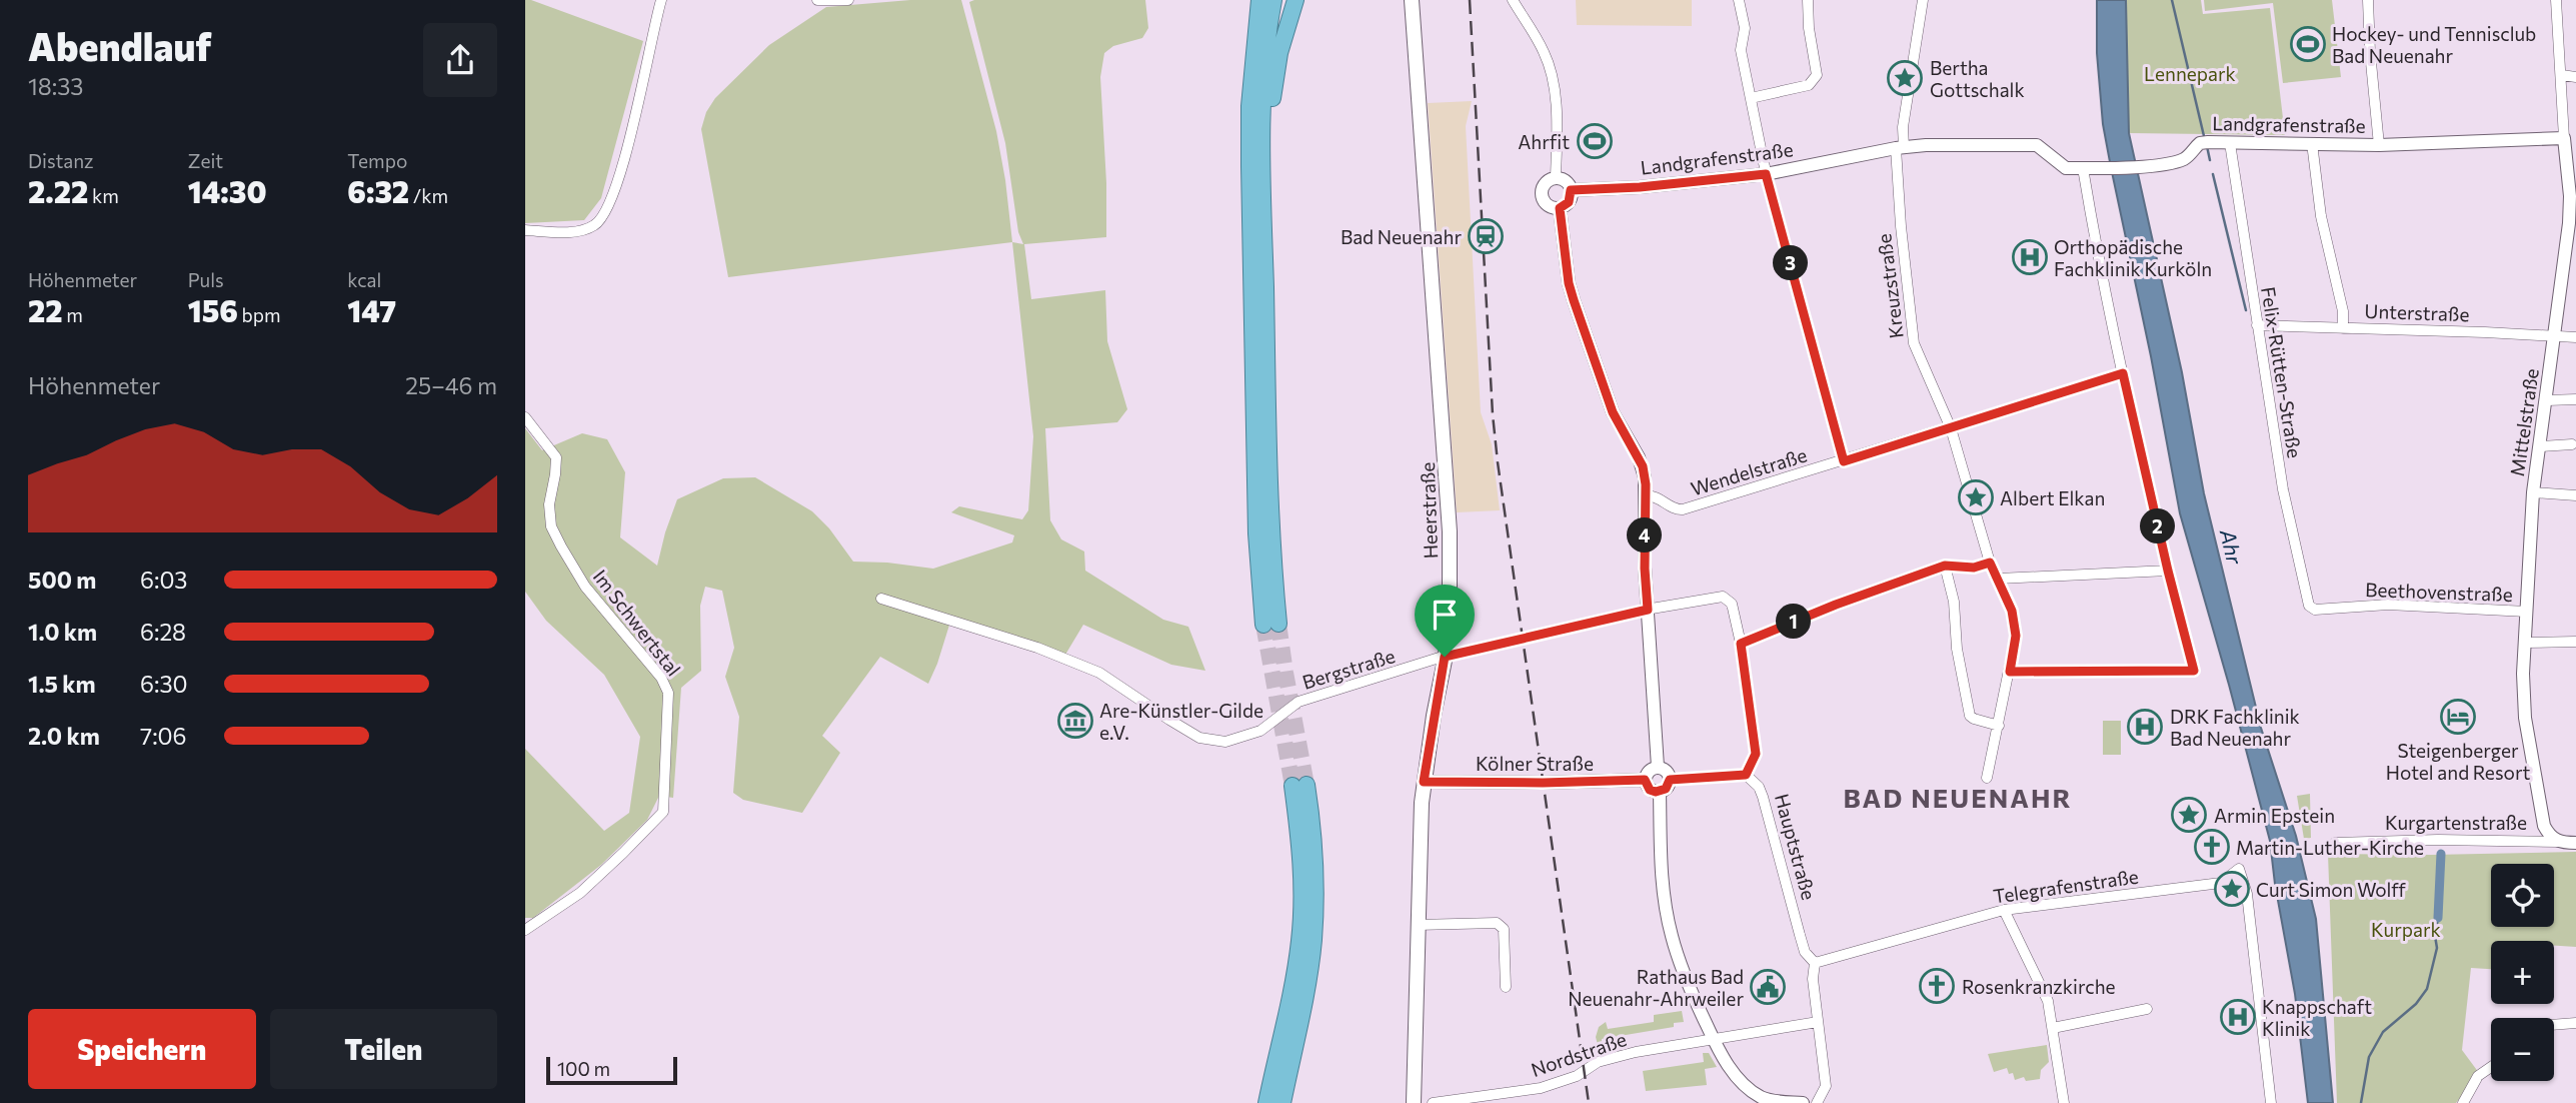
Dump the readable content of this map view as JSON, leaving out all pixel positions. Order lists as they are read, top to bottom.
{
  "streets": {
    "main road": ["Heerstraße"],
    "street": [
      "Landgrafenstraße",
      "Kreuzstraße",
      "Unterstraße",
      "Felix-Rütten-Straße",
      "Mittelstraße",
      "Wendelstraße",
      "Beethovenstraße",
      "Im Schwertstal",
      "Bergstraße",
      "Kölner Straße",
      "Kurgartenstraße",
      "Hauptstraße",
      "Telegrafenstraße",
      "Nordstraße"
    ]
  },
  "crossings": [
    ["Landgrafenstraße", "Kreuzstraße"],
    ["Landgrafenstraße", "Felix-Rütten-Straße"],
    ["Landgrafenstraße", "Mittelstraße"],
    ["Kreuzstraße", "Wendelstraße"],
    ["Unterstraße", "Felix-Rütten-Straße"],
    ["Unterstraße", "Mittelstraße"],
    ["Felix-Rütten-Straße", "Beethovenstraße"],
    ["Mittelstraße", "Beethovenstraße"],
    ["Mittelstraße", "Kurgartenstraße"],
    ["Heerstraße", "Bergstraße"],
    ["Heerstraße", "Kölner Straße"],
    ["Hauptstraße", "Telegrafenstraße"],
    ["Hauptstraße", "Nordstraße"]
  ],
  "districts": ["BAD NEUENAHR"],
  "water": ["Ahr"],
  "parks": ["Lennepark", "Kurpark"],
  "places": {
    "sports": ["Hockey- und Tennisclub Bad Neuenahr", "Ahrfit"],
    "place": [
      "Bertha Gottschalk",
      "Albert Elkan",
      "Armin Epstein",
      "Curt Simon Wolff"
    ],
    "station": ["Bad Neuenahr"],
    "hospital": ["Orthopädische Fachklinik Kurköln", "DRK Fachklinik Bad Neuenahr", "Knappschaft Klinik"],
    "hotel": ["Steigenberger Hotel and Resort"],
    "museum": ["Are-Künstler-Gilde e.V."],
    "church": ["Martin-Luther-Kirche", "Rosenkranzkirche"],
    "public building": ["Rathaus Bad Neuenahr-Ahrweiler"]
  },
  "scale_bar": "100 m",
  "page": {
    "heading": ["Abendlauf", "18:33"],
    "stats": [
      ["Distanz", "2.22 km"],
      ["Zeit", "14:30"],
      ["Tempo", "6:32 /km"],
      ["Höhenmeter", "22 m"],
      ["Puls", "156 bpm"],
      ["kcal", "147"]
    ],
    "pins": [
      "3",
      "2",
      "4",
      "1"
    ],
    "chart": ["Höhenmeter", "25–46 m"],
    "list": [
      {
        "name": "500 m",
        "note": "6:03"
      },
      {
        "name": "1.0 km",
        "note": "6:28"
      },
      {
        "name": "1.5 km",
        "note": "6:30"
      },
      {
        "name": "2.0 km",
        "note": "7:06"
      }
    ],
    "map_buttons": ["+", "−"],
    "buttons": ["Speichern", "Teilen"],
    "scale": "100 m"
  }
}
